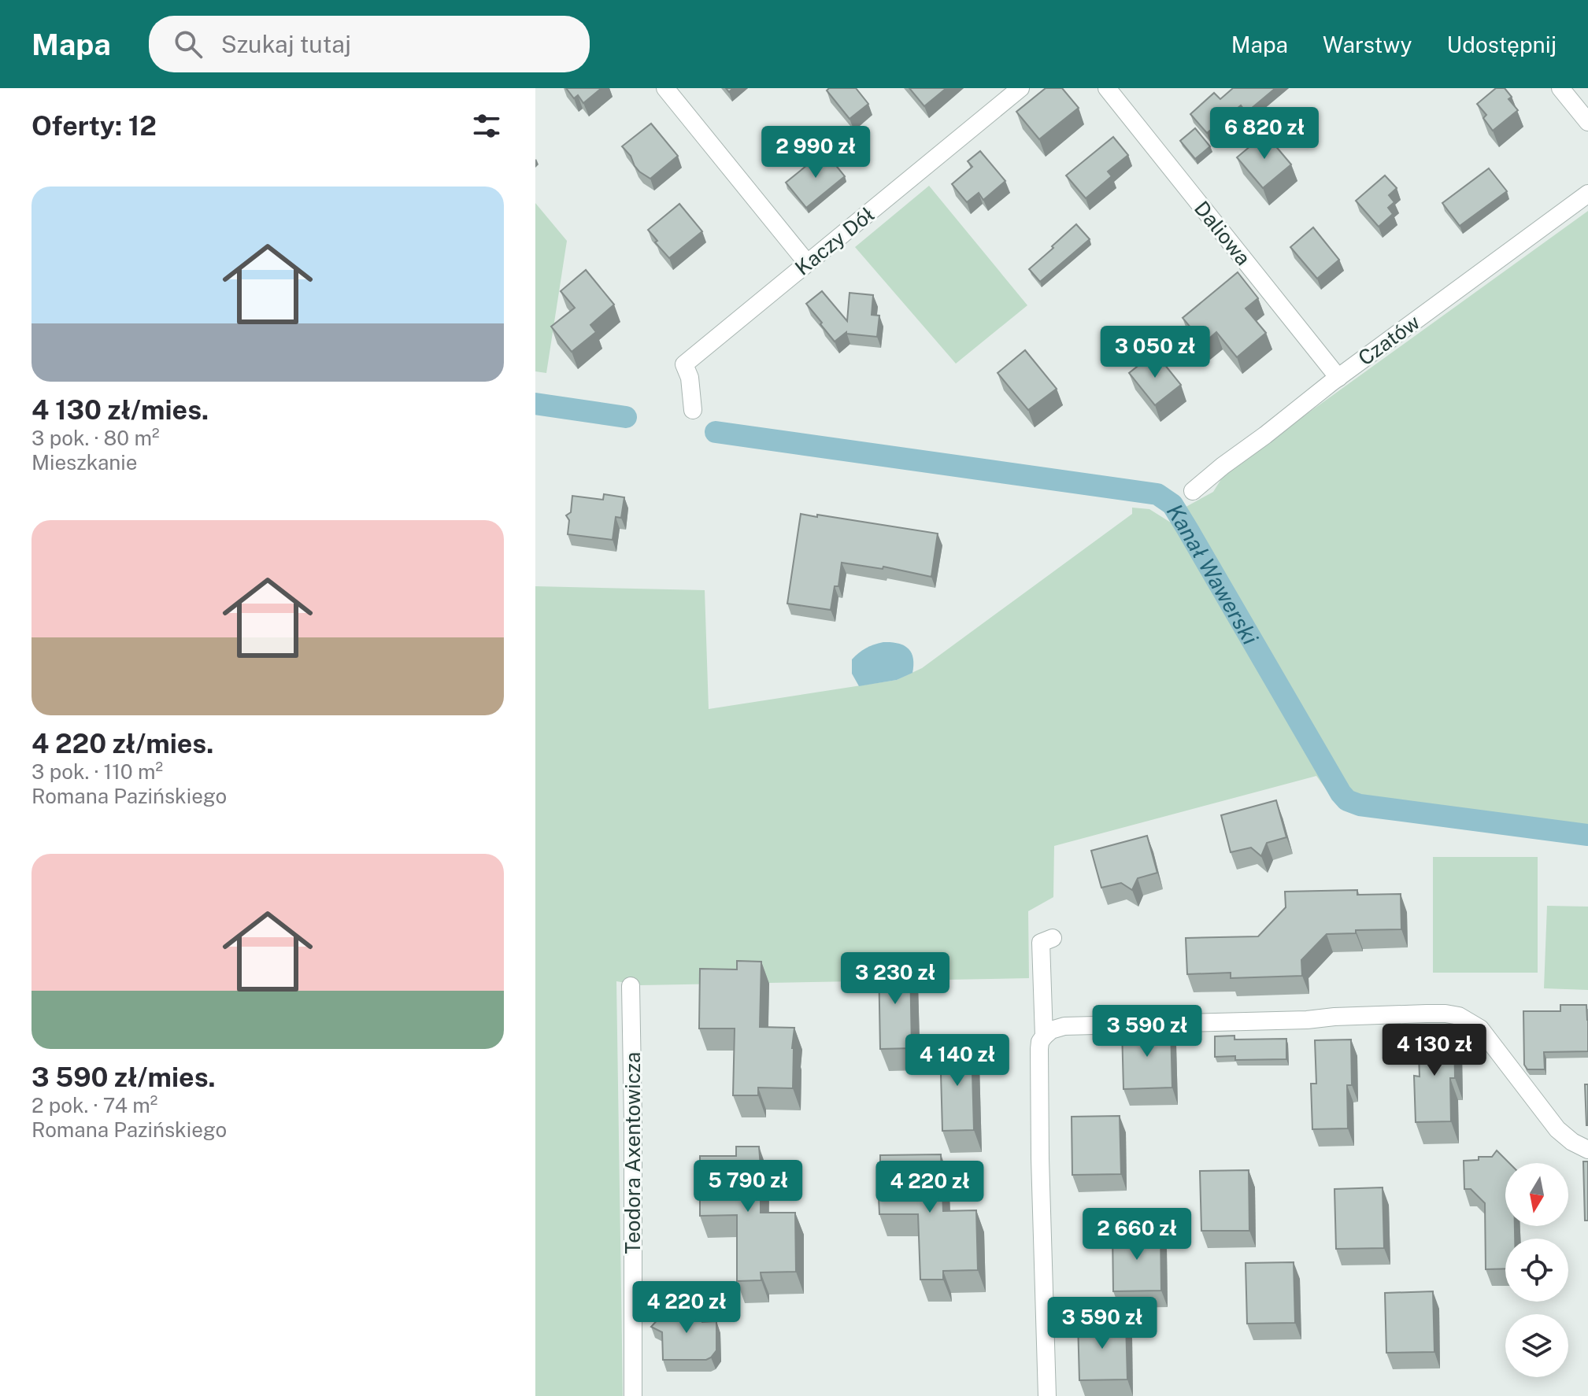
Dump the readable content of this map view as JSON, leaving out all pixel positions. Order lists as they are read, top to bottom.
{
  "streets": {
    "street": [
      "Daliowa",
      "Kaczy Dół",
      "Czatów",
      "Teodora Axentowicza"
    ]
  },
  "crossings": [
    ["Daliowa", "Czatów"]
  ],
  "water": ["Kanał Wawerski"],
  "north": "bottom",
  "page": {
    "header": "Mapa",
    "search": "Szukaj tutaj",
    "nav": ["Mapa", "Warstwy", "Udostępnij"],
    "heading": "Oferty: 12",
    "price": [
      "6 820 zł",
      "2 990 zł",
      "3 050 zł",
      "3 230 zł",
      "3 590 zł",
      "4 130 zł",
      "4 140 zł",
      "5 790 zł",
      "4 220 zł",
      "2 660 zł",
      "4 220 zł",
      "3 590 zł"
    ],
    "list": [
      {
        "name": "4 130 zł/mies.",
        "note": "3 pok. · 80 m² · Mieszkanie"
      },
      {
        "name": "4 220 zł/mies.",
        "note": "3 pok. · 110 m² · Romana Pazińskiego"
      },
      {
        "name": "3 590 zł/mies.",
        "note": "2 pok. · 74 m² · Romana Pazińskiego"
      }
    ]
  }
}
